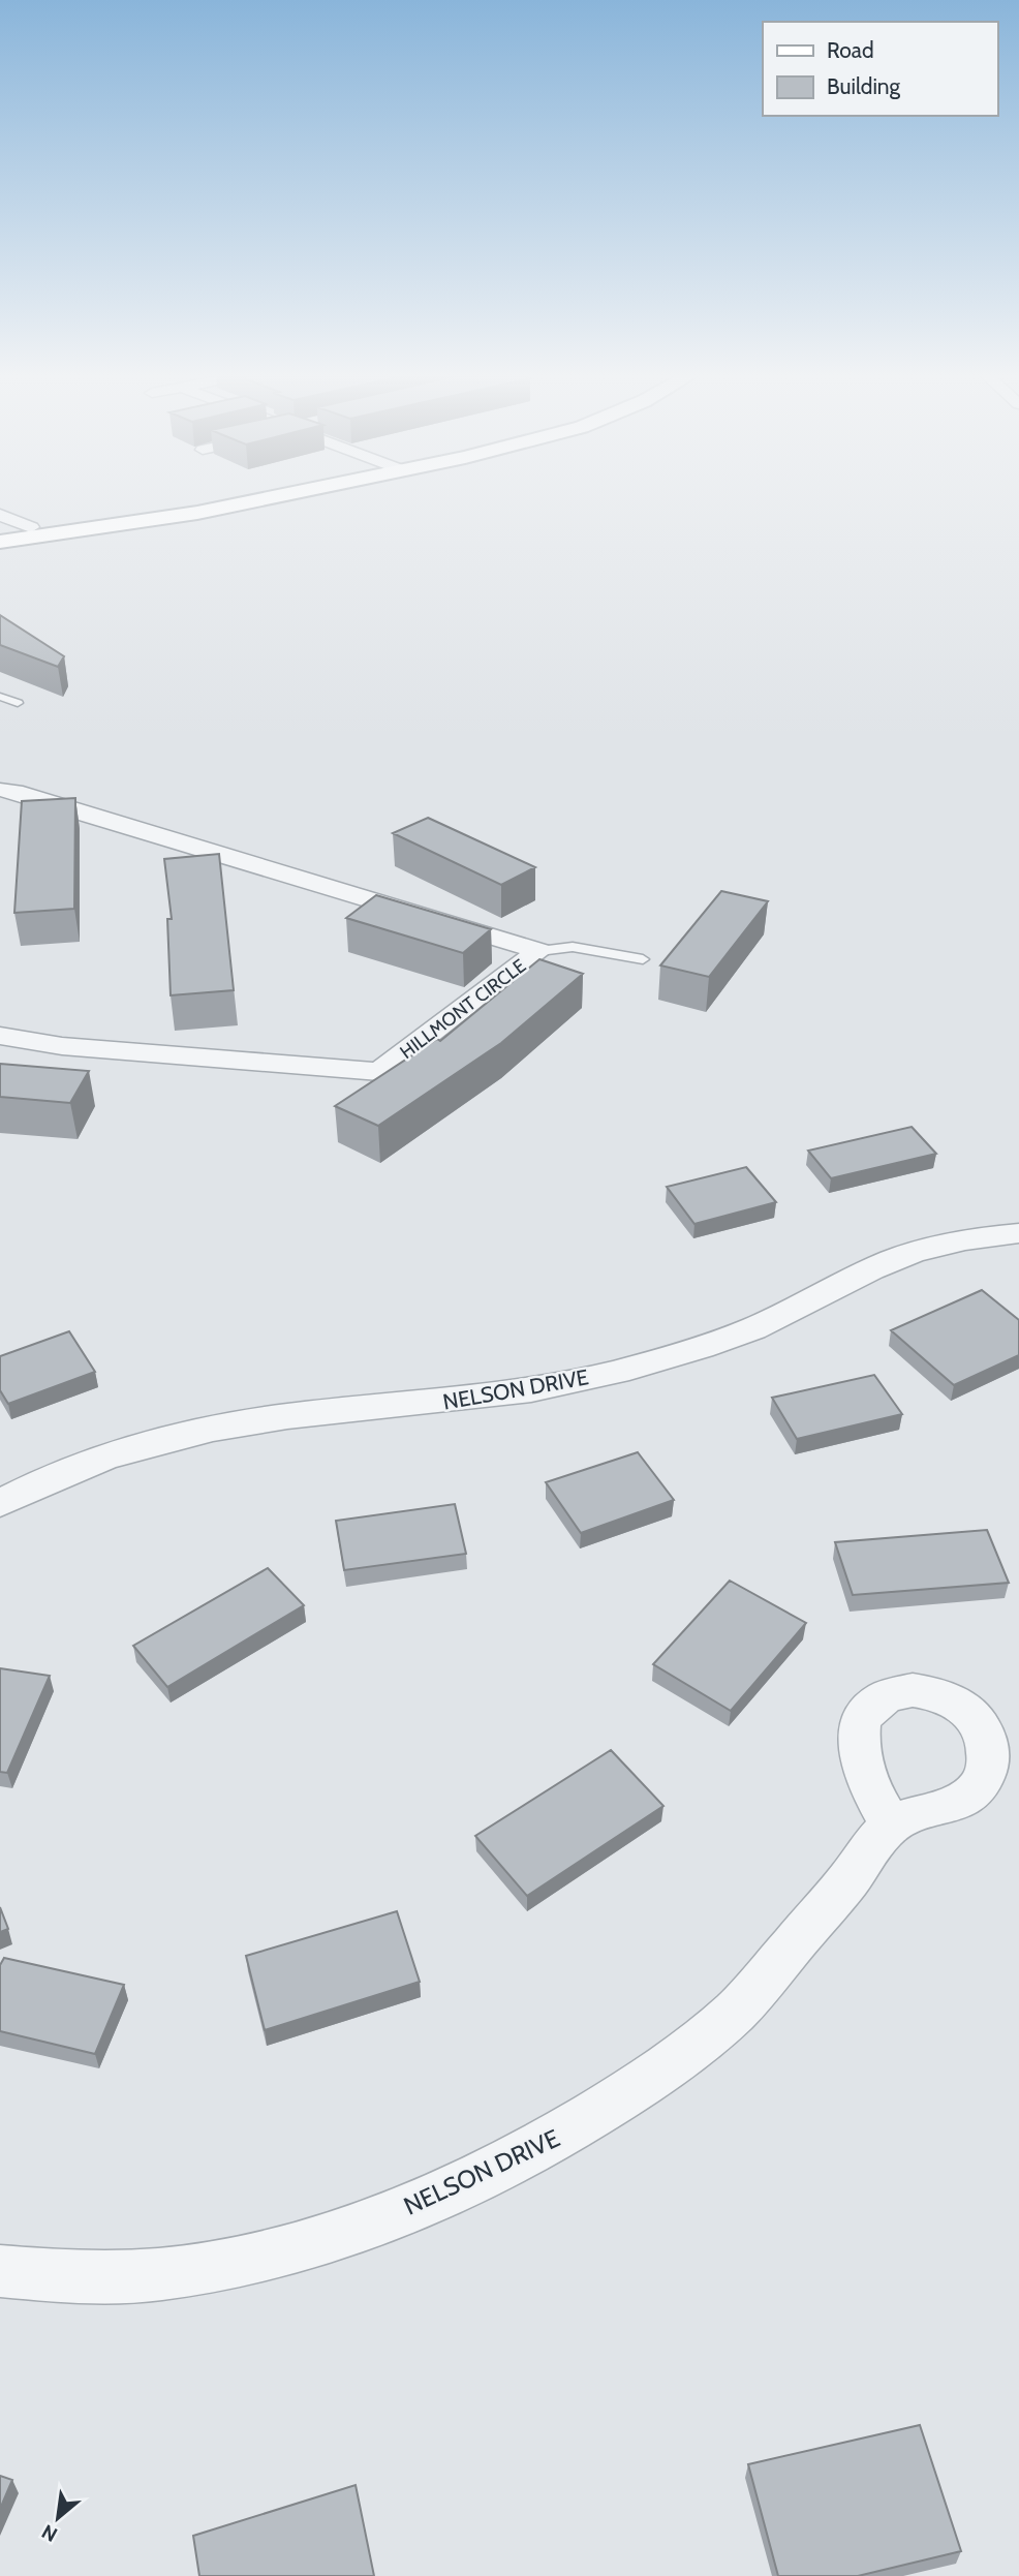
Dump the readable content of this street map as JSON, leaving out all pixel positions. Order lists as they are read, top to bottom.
{
  "streets": {
    "street": ["HILLMONT CIRCLE", "NELSON DRIVE"]
  },
  "legend": ["Road", "Building"],
  "north": "bottom left"
}
